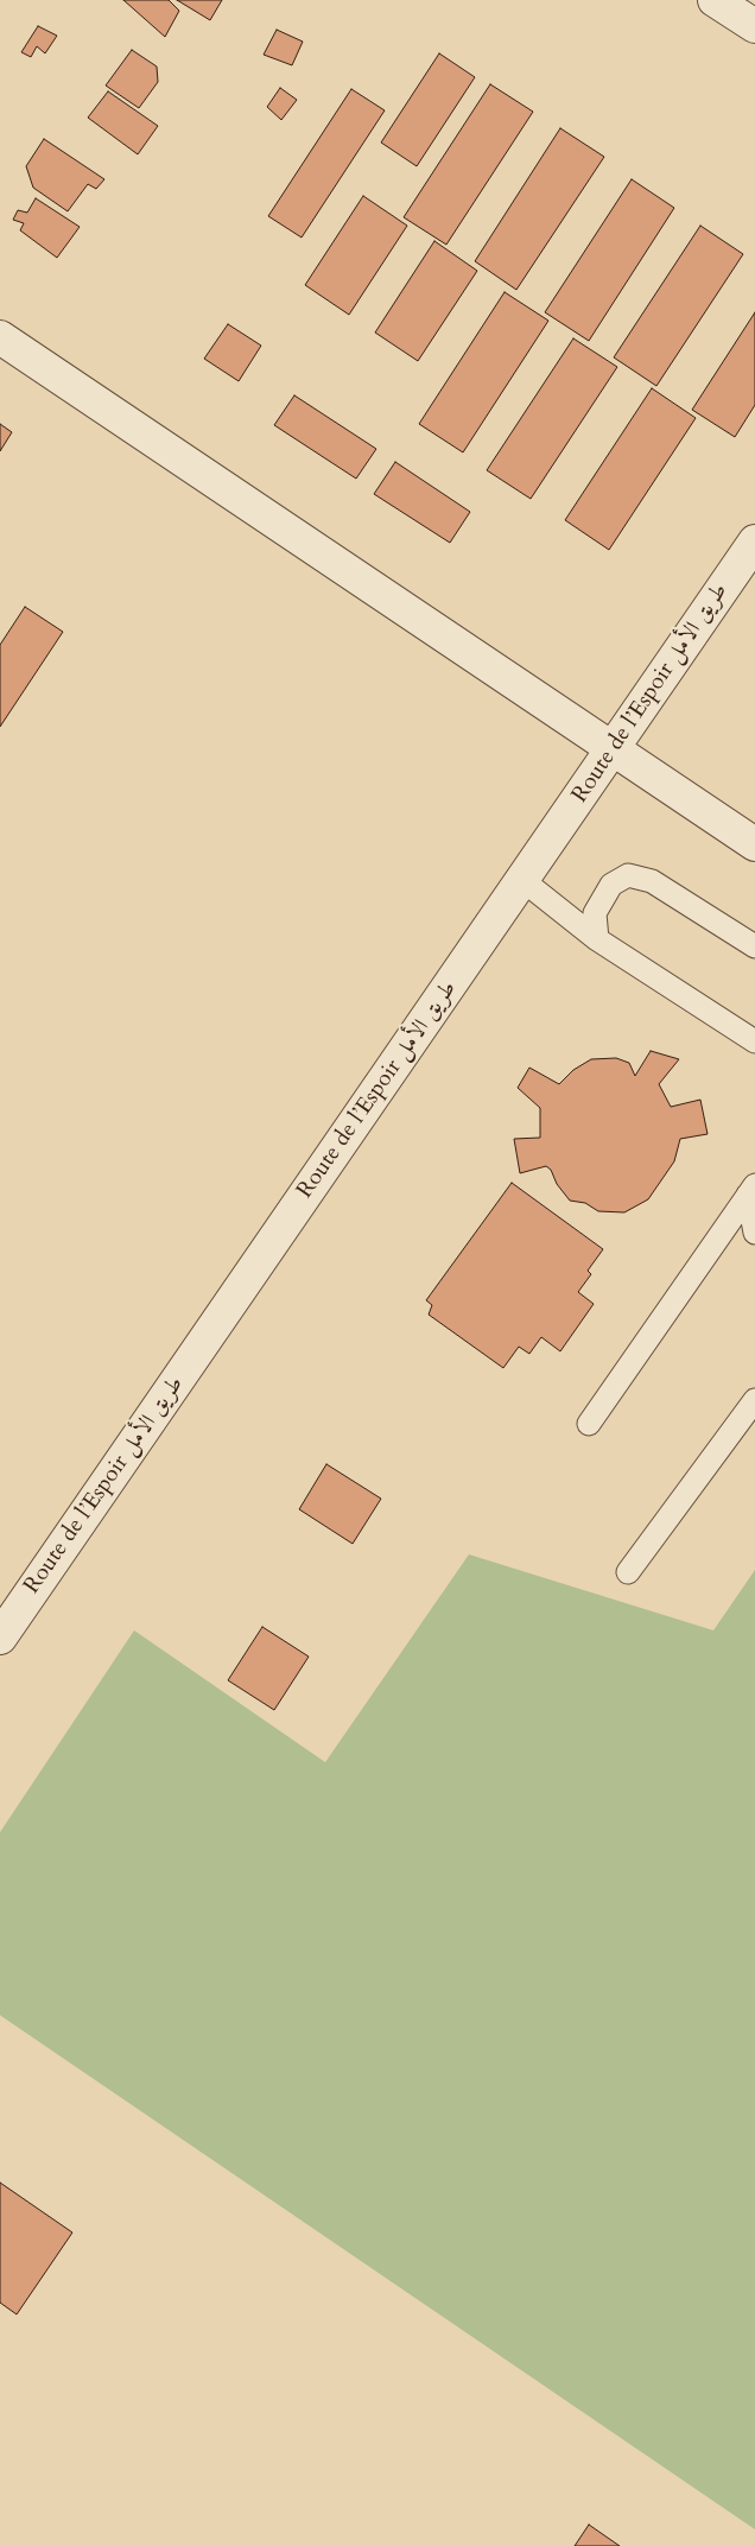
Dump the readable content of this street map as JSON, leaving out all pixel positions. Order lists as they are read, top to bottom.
{
  "streets": {
    "street": ["Route de l’Espoir طريق الأمل"]
  }
}
